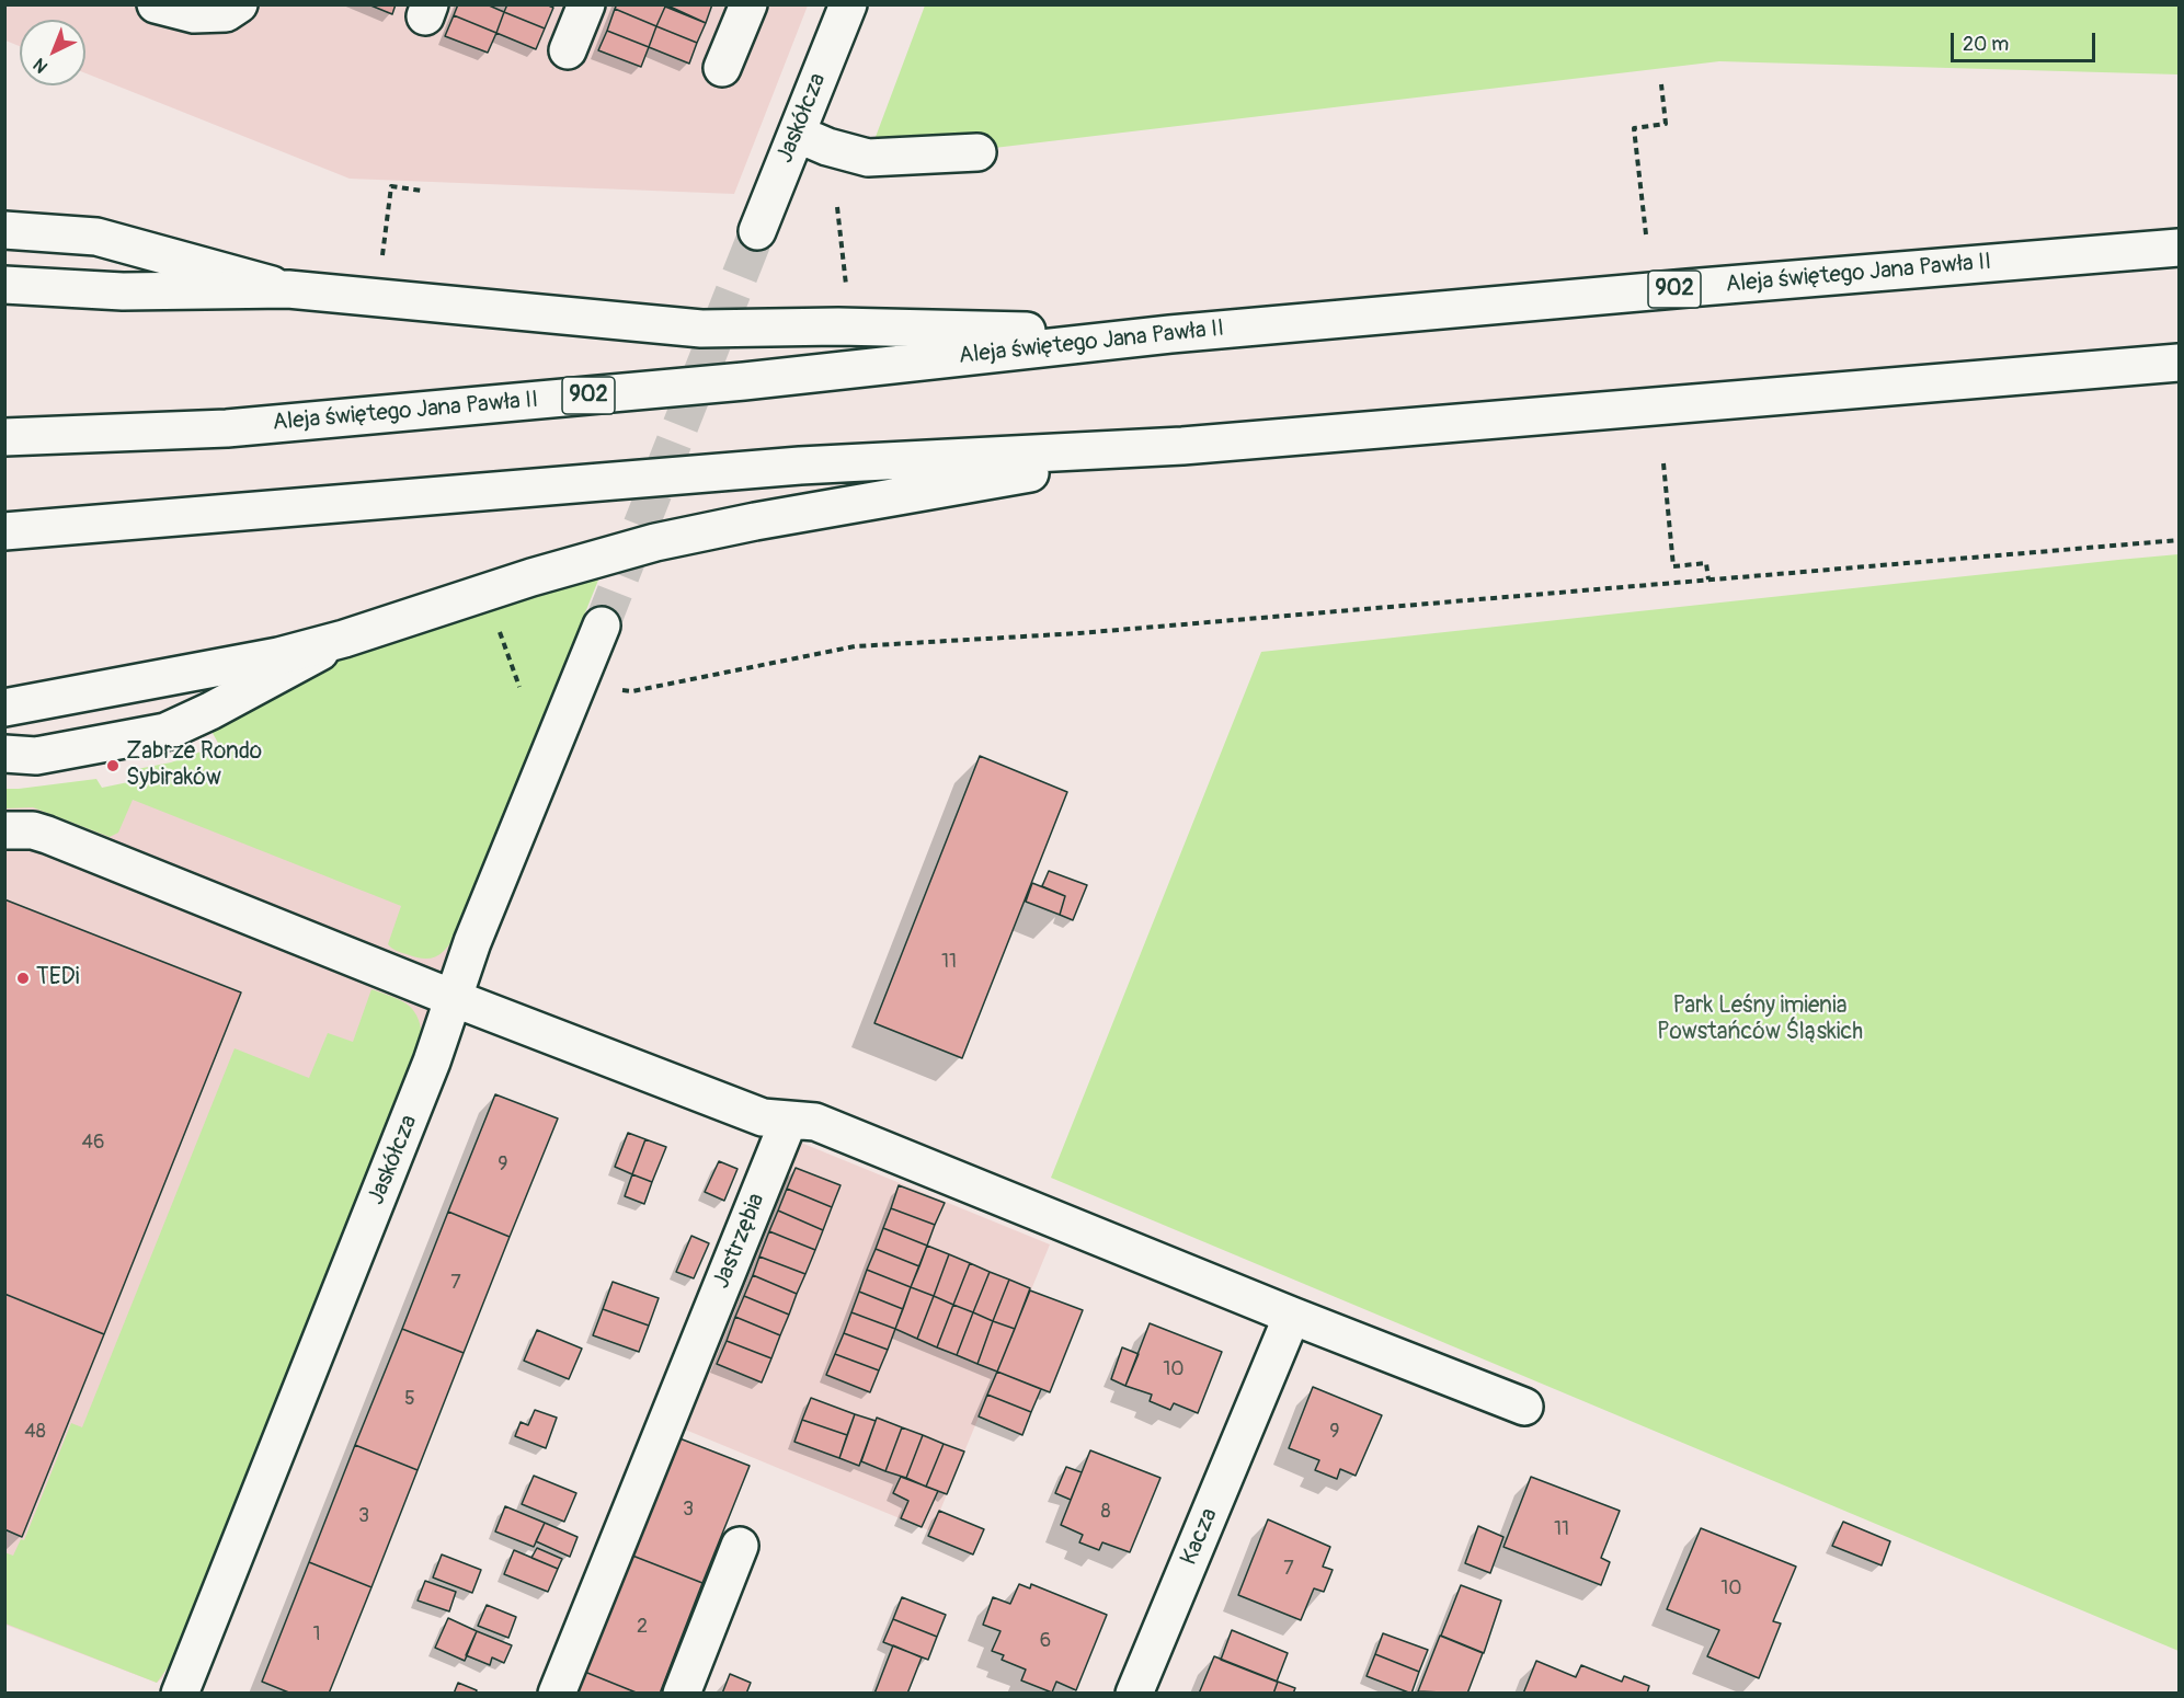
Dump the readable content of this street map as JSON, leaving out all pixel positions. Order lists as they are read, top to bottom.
{
  "streets": {
    "main road": [
      "Jaskółcza",
      "Aleja świętego Jana Pawła II",
      "902",
      "Jastrzębia",
      "Kacza"
    ]
  },
  "parks": ["Park Leśny imienia Powstańców Śląskich"],
  "places": ["Zabrze Rondo Sybiraków", "TEDi"],
  "house_numbers": [
    "11",
    "46",
    "9",
    "7",
    "10",
    "5",
    "48",
    "9",
    "3",
    "8",
    "3",
    "11",
    "7",
    "10",
    "2",
    "1",
    "6"
  ],
  "scale_bar": "20 m",
  "north": "bottom left"
}
